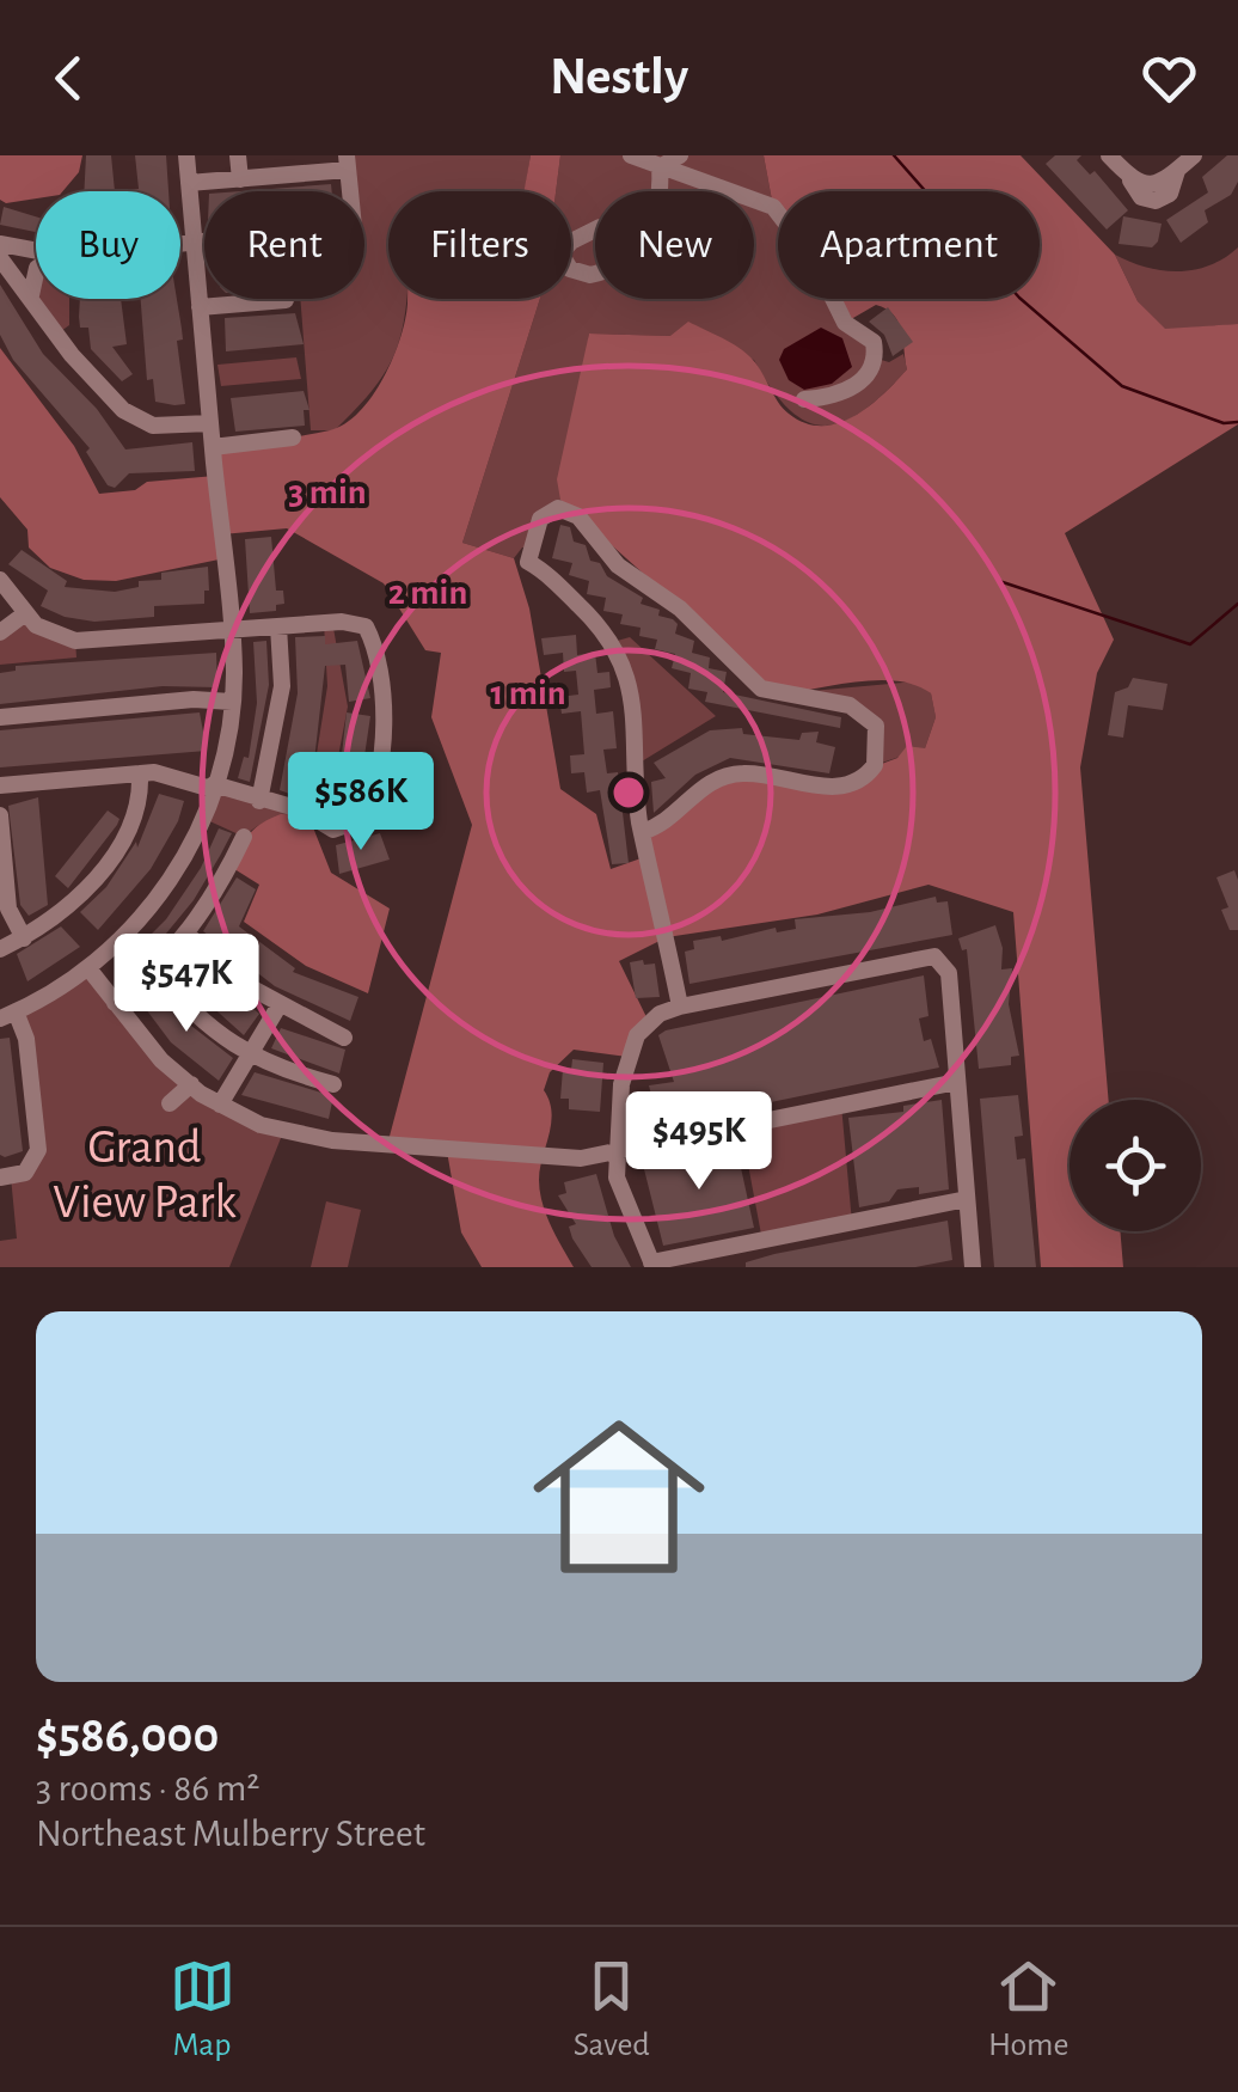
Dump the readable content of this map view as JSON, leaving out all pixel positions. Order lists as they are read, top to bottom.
{
  "parks": ["Grand View Park"],
  "page": {
    "header": "Nestly",
    "chip": [
      "Buy",
      "Rent",
      "Filters",
      "New",
      "Apartment"
    ],
    "price": ["$586K", "$547K", "$495K"],
    "list": [
      {
        "name": "$586,000",
        "note": "3 rooms · 86 m² · Northeast Mulberry Street"
      }
    ],
    "tabs": ["Map", "Saved", "Home"]
  },
  "rings": ["3 min", "2 min", "1 min"]
}
